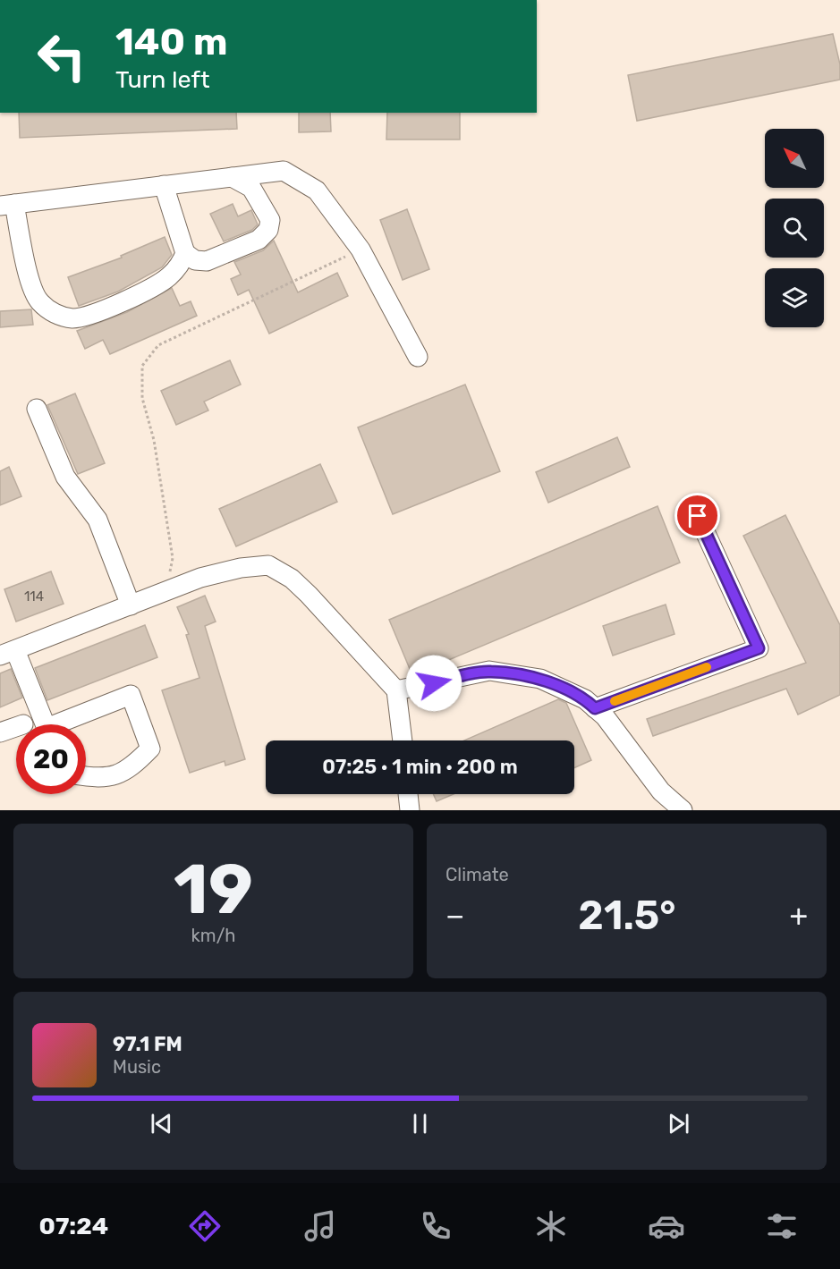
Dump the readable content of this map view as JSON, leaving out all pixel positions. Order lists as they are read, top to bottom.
{
  "house_numbers": ["114"],
  "north": "top left",
  "page": {
    "turn": ["140 m", "Turn left"],
    "limit": "20",
    "trip": "07:25 · 1 min · 200 m",
    "tile": [
      ["19", "km/h"],
      "Climate"
    ],
    "heat": ["−", "21.5°", "+"],
    "song": ["97.1 FM", "Music"],
    "tabs": "07:24"
  }
}
